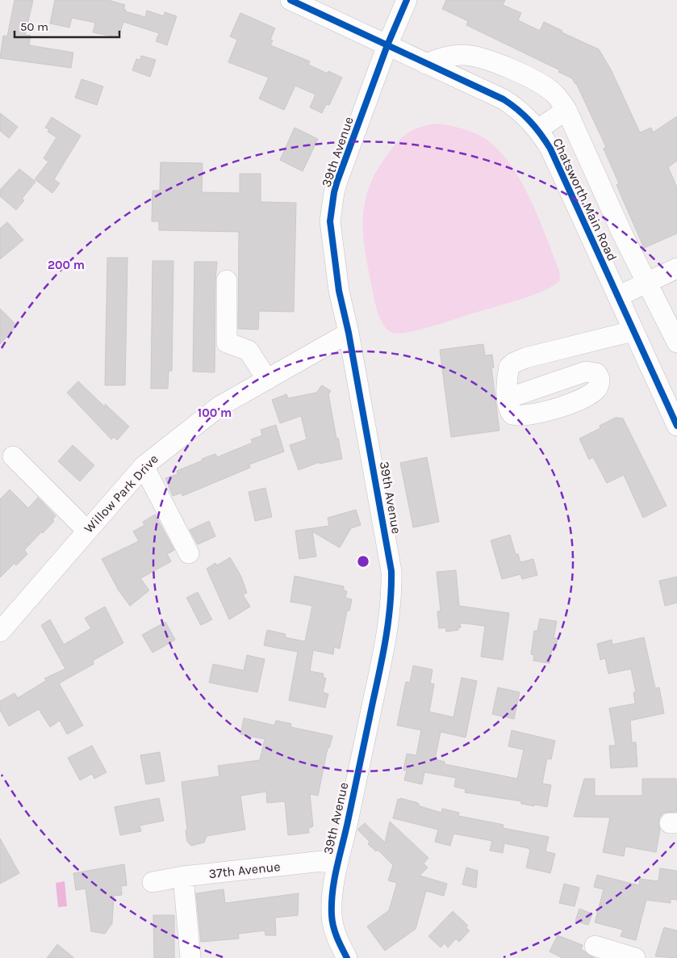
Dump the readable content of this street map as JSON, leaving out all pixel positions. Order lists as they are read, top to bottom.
{
  "streets": {
    "street": [
      "39th Avenue",
      "Chatsworth Main Road",
      "Willow Park Drive",
      "37th Avenue"
    ]
  },
  "crossings": [
    ["39th Avenue", "Chatsworth Main Road"],
    ["39th Avenue", "Willow Park Drive"],
    ["39th Avenue", "37th Avenue"]
  ],
  "scale_bar": "50 m",
  "rings": ["200 m", "100 m"]
}
